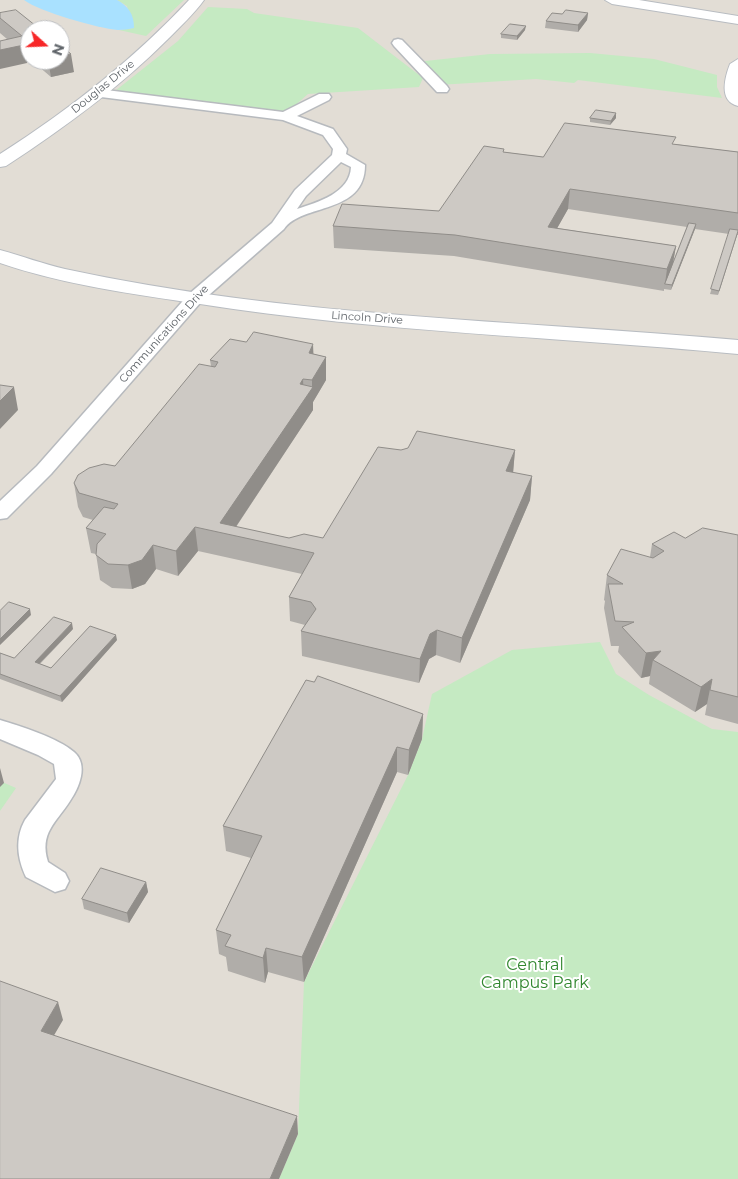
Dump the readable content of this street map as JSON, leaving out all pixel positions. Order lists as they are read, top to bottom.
{
  "streets": {
    "street": ["Douglas Drive", "Lincoln Drive", "Communications Drive"]
  },
  "crossings": [
    ["Lincoln Drive", "Communications Drive"]
  ],
  "parks": ["Central Campus Park"],
  "north": "right"
}
